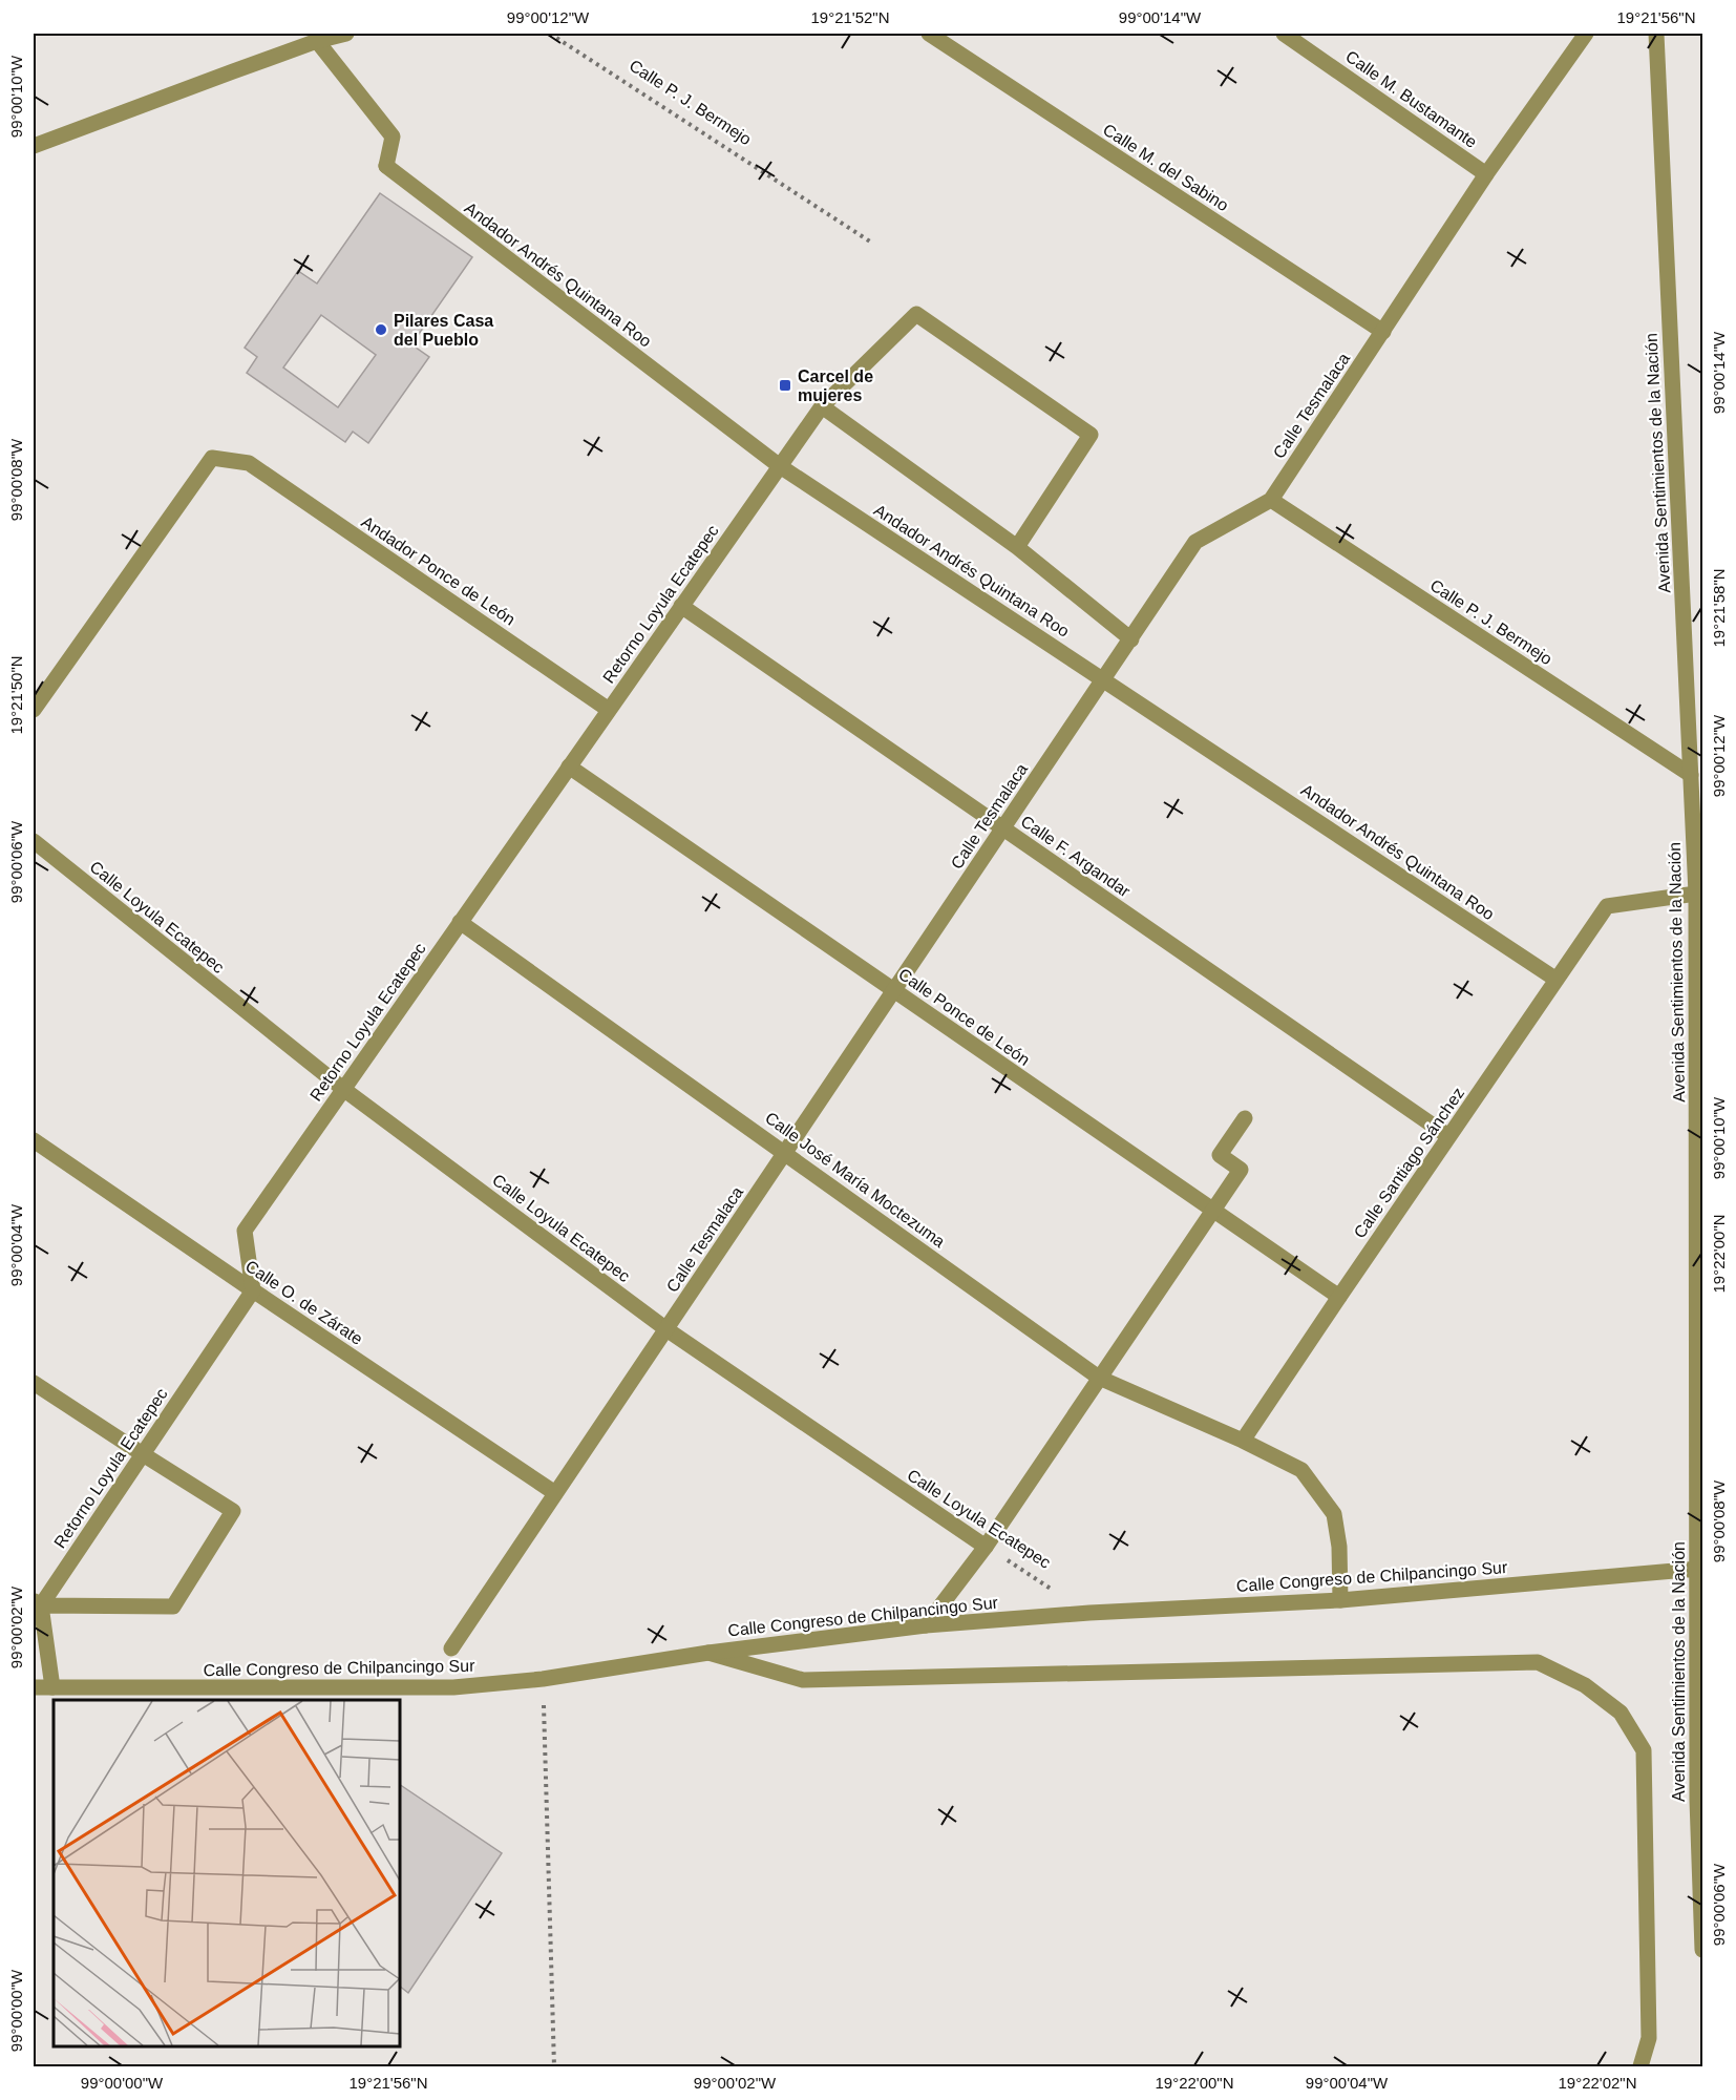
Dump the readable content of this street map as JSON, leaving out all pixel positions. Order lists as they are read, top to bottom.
{
  "streets": {
    "street": [
      "Calle M. Bustamante",
      "Calle P. J. Bermejo",
      "Calle M. del Sabino",
      "Andador Andrés Quintana Roo",
      "Calle Tesmalaca",
      "Avenida Sentimientos de la Nación",
      "Andador Ponce de León",
      "Retorno Loyula Ecatepec",
      "Calle F. Argandar",
      "Calle Loyula Ecatepec",
      "Calle Ponce de León",
      "Calle Santiago Sánchez",
      "Calle José María Moctezuma",
      "Calle O. de Zárate",
      "Calle Congreso de Chilpancingo Sur"
    ]
  },
  "crossings": [
    ["Calle M. Bustamante", "Calle Tesmalaca"],
    ["Calle P. J. Bermejo", "Calle Tesmalaca"],
    ["Calle P. J. Bermejo", "Avenida Sentimientos de la Nación"],
    ["Calle M. del Sabino", "Calle Tesmalaca"],
    ["Andador Andrés Quintana Roo", "Calle Tesmalaca"],
    ["Andador Andrés Quintana Roo", "Retorno Loyula Ecatepec"],
    ["Andador Andrés Quintana Roo", "Calle Santiago Sánchez"],
    ["Calle Tesmalaca", "Calle F. Argandar"],
    ["Calle Tesmalaca", "Calle Loyula Ecatepec"],
    ["Calle Tesmalaca", "Calle Ponce de León"],
    ["Calle Tesmalaca", "Calle José María Moctezuma"],
    ["Calle Tesmalaca", "Calle O. de Zárate"],
    ["Avenida Sentimientos de la Nación", "Calle Santiago Sánchez"],
    ["Avenida Sentimientos de la Nación", "Calle Congreso de Chilpancingo Sur"],
    ["Andador Ponce de León", "Retorno Loyula Ecatepec"],
    ["Retorno Loyula Ecatepec", "Calle F. Argandar"],
    ["Retorno Loyula Ecatepec", "Calle Loyula Ecatepec"],
    ["Retorno Loyula Ecatepec", "Calle Ponce de León"],
    ["Retorno Loyula Ecatepec", "Calle José María Moctezuma"],
    ["Retorno Loyula Ecatepec", "Calle O. de Zárate"],
    ["Calle F. Argandar", "Calle Santiago Sánchez"],
    ["Calle Loyula Ecatepec", "Calle Congreso de Chilpancingo Sur"],
    ["Calle Ponce de León", "Calle Santiago Sánchez"],
    ["Calle Santiago Sánchez", "Calle José María Moctezuma"],
    ["Calle José María Moctezuma", "Calle Congreso de Chilpancingo Sur"]
  ],
  "places": {
    "other": ["Pilares Casa del Pueblo"],
    "transit": ["Carcel de mujeres"]
  },
  "coordinates": [
    "99°00'12\"W",
    "19°21'52\"N",
    "99°00'14\"W",
    "19°21'56\"N",
    "99°00'10\"W",
    "99°00'08\"W",
    "19°21'58\"N",
    "19°21'50\"N",
    "99°00'06\"W",
    "99°00'04\"W",
    "19°22'00\"N",
    "99°00'02\"W",
    "99°00'00\"W",
    "19°22'02\"N"
  ]
}
